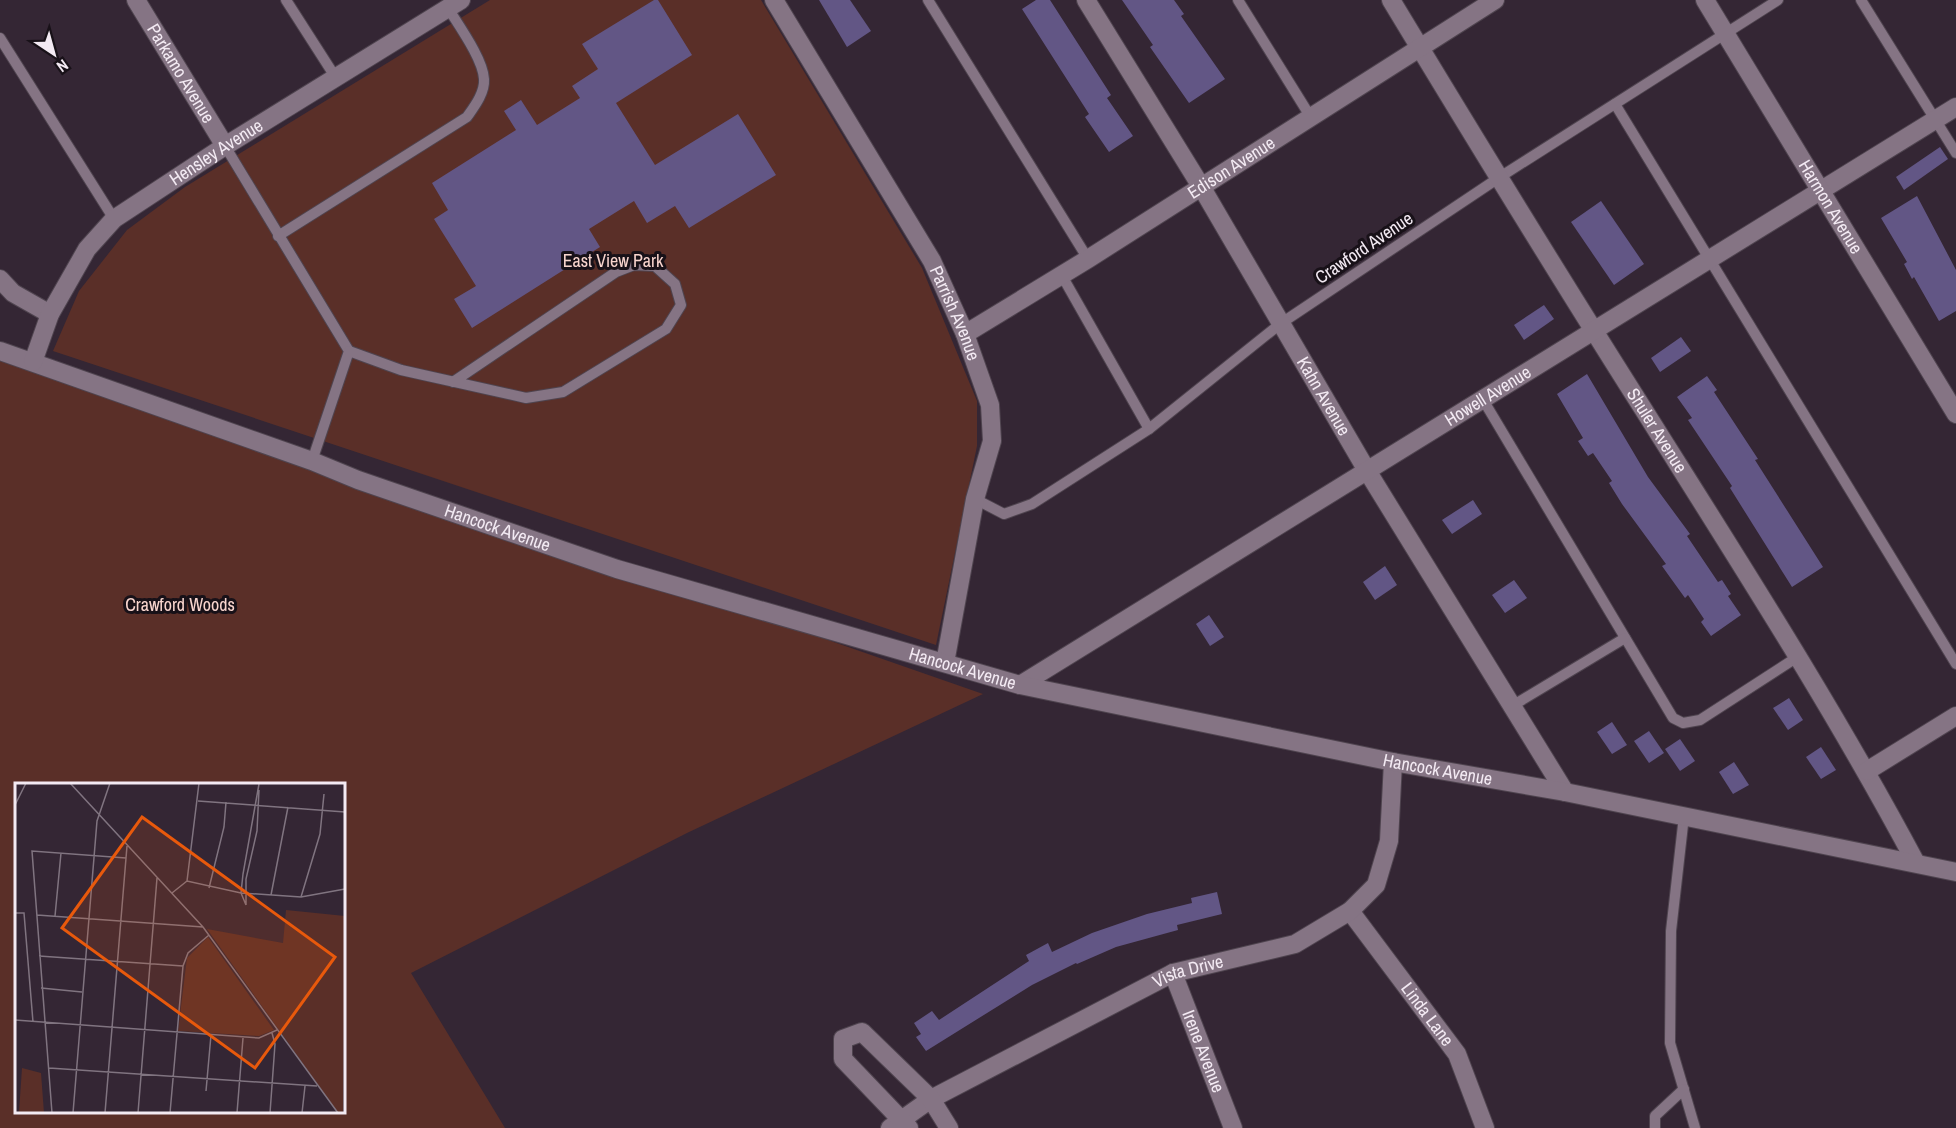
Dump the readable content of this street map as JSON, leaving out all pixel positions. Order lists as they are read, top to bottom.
{
  "streets": {
    "street": [
      "Parkamo Avenue",
      "Hensley Avenue",
      "Edison Avenue",
      "Harmon Avenue",
      "Parrish Avenue",
      "Howell Avenue",
      "Kahn Avenue",
      "Shuler Avenue",
      "Hancock Avenue",
      "Vista Drive",
      "Linda Lane",
      "Irene Avenue"
    ],
    "lane": ["Crawford Avenue"]
  },
  "crossings": [
    ["Parkamo Avenue", "Hensley Avenue"],
    ["Hensley Avenue", "Hancock Avenue"],
    ["Edison Avenue", "Parrish Avenue"],
    ["Edison Avenue", "Kahn Avenue"],
    ["Edison Avenue", "Shuler Avenue"],
    ["Harmon Avenue", "Crawford Avenue"],
    ["Harmon Avenue", "Howell Avenue"],
    ["Crawford Avenue", "Parrish Avenue"],
    ["Crawford Avenue", "Kahn Avenue"],
    ["Crawford Avenue", "Shuler Avenue"],
    ["Parrish Avenue", "Hancock Avenue"],
    ["Howell Avenue", "Kahn Avenue"],
    ["Howell Avenue", "Shuler Avenue"],
    ["Howell Avenue", "Hancock Avenue"],
    ["Kahn Avenue", "Hancock Avenue"],
    ["Shuler Avenue", "Hancock Avenue"],
    ["Hancock Avenue", "Vista Drive"],
    ["Vista Drive", "Linda Lane"],
    ["Vista Drive", "Irene Avenue"]
  ],
  "parks": ["East View Park", "Crawford Woods"],
  "north": "bottom right"
}
